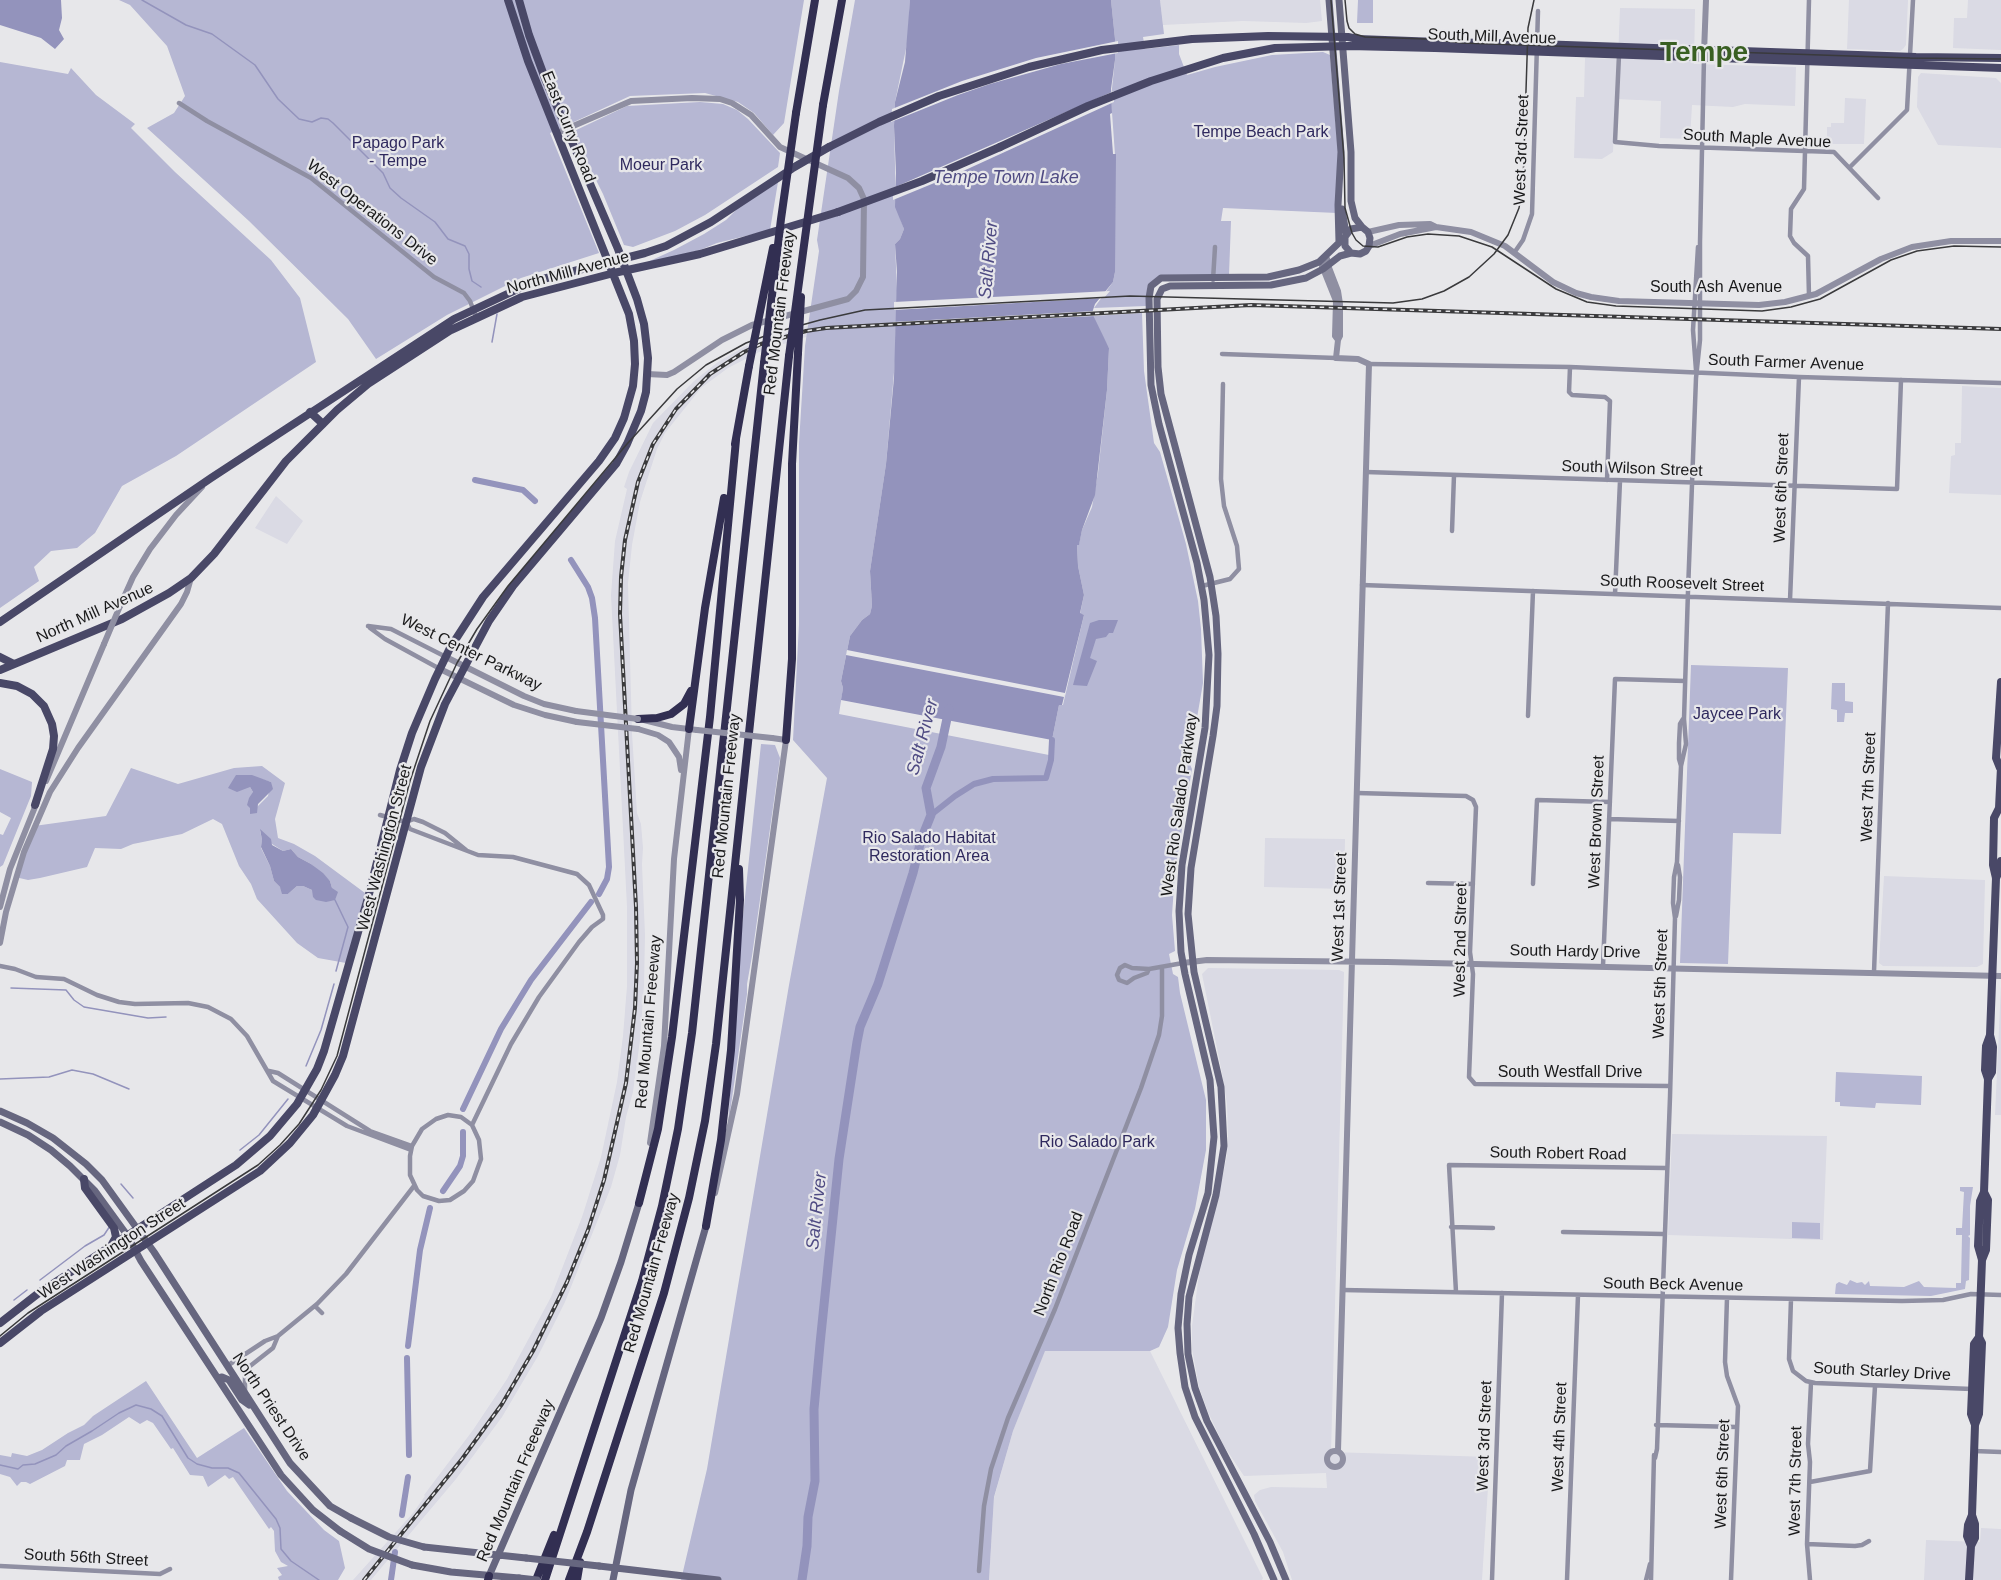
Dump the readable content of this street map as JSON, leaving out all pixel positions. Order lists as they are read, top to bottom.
{
  "streets": {
    "highway": ["Red Mountain Freeway"],
    "main road": [
      "South Mill Avenue",
      "East Curry Road",
      "North Mill Avenue",
      "West Rio Salado Parkway",
      "West Washington Street",
      "Red Mountain Freeeway",
      "North Priest Drive"
    ],
    "street": [
      "South Maple Avenue",
      "West 3rd Street",
      "West Operations Drive",
      "South Ash Avenue",
      "South Farmer Avenue",
      "South Wilson Street",
      "West 6th Street",
      "South Roosevelt Street",
      "West Center Parkway",
      "West 7th Street",
      "West Brown Street",
      "West 1st Street",
      "West 2nd Street",
      "South Hardy Drive",
      "West 5th Street",
      "South Westfall Drive",
      "South Robert Road",
      "North Rio Road",
      "South Beck Avenue",
      "South Starley Drive",
      "West 4th Street",
      "South 56th Street"
    ]
  },
  "crossings": [
    ["South Mill Avenue", "South Maple Avenue"],
    ["South Mill Avenue", "West 3rd Street"],
    ["South Mill Avenue", "North Mill Avenue"],
    ["South Mill Avenue", "West 5th Street"],
    ["East Curry Road", "North Mill Avenue"],
    ["East Curry Road", "West Washington Street"],
    ["South Maple Avenue", "West 5th Street"],
    ["West 3rd Street", "South Ash Avenue"],
    ["West 3rd Street", "South Beck Avenue"],
    ["West Operations Drive", "North Mill Avenue"],
    ["North Mill Avenue", "West Washington Street"],
    ["South Ash Avenue", "West Rio Salado Parkway"],
    ["South Ash Avenue", "West 5th Street"],
    ["South Farmer Avenue", "South Wilson Street"],
    ["South Farmer Avenue", "West 6th Street"],
    ["South Farmer Avenue", "West 1st Street"],
    ["South Farmer Avenue", "West 5th Street"],
    ["South Wilson Street", "West 6th Street"],
    ["South Wilson Street", "West 1st Street"],
    ["South Wilson Street", "West 5th Street"],
    ["West 6th Street", "South Roosevelt Street"],
    ["West 6th Street", "South Beck Avenue"],
    ["South Roosevelt Street", "West 7th Street"],
    ["South Roosevelt Street", "West 1st Street"],
    ["South Roosevelt Street", "West 5th Street"],
    ["West Center Parkway", "West Washington Street"],
    ["West Center Parkway", "Red Mountain Freeeway"],
    ["West 7th Street", "South Hardy Drive"],
    ["West 7th Street", "South Starley Drive"],
    ["West Rio Salado Parkway", "South Hardy Drive"],
    ["West Brown Street", "South Hardy Drive"],
    ["West Brown Street", "West 5th Street"],
    ["West Washington Street", "North Priest Drive"],
    ["West 1st Street", "West 2nd Street"],
    ["West 1st Street", "South Hardy Drive"],
    ["West 1st Street", "South Beck Avenue"],
    ["West 2nd Street", "South Hardy Drive"],
    ["West 2nd Street", "South Westfall Drive"],
    ["South Hardy Drive", "West 5th Street"],
    ["South Hardy Drive", "North Rio Road"],
    ["West 5th Street", "South Westfall Drive"],
    ["West 5th Street", "South Robert Road"],
    ["West 5th Street", "South Beck Avenue"],
    ["Red Mountain Freeeway", "North Priest Drive"],
    ["South Beck Avenue", "South Starley Drive"],
    ["South Beck Avenue", "West 4th Street"]
  ],
  "districts": ["Tempe"],
  "water": ["Tempe Town Lake", "Salt River"],
  "parks": [
    "Tempe Beach Park",
    "Papago Park - Tempe",
    "Moeur Park",
    "Jaycee Park",
    "Rio Salado Habitat Restoration Area",
    "Rio Salado Park"
  ]
}
